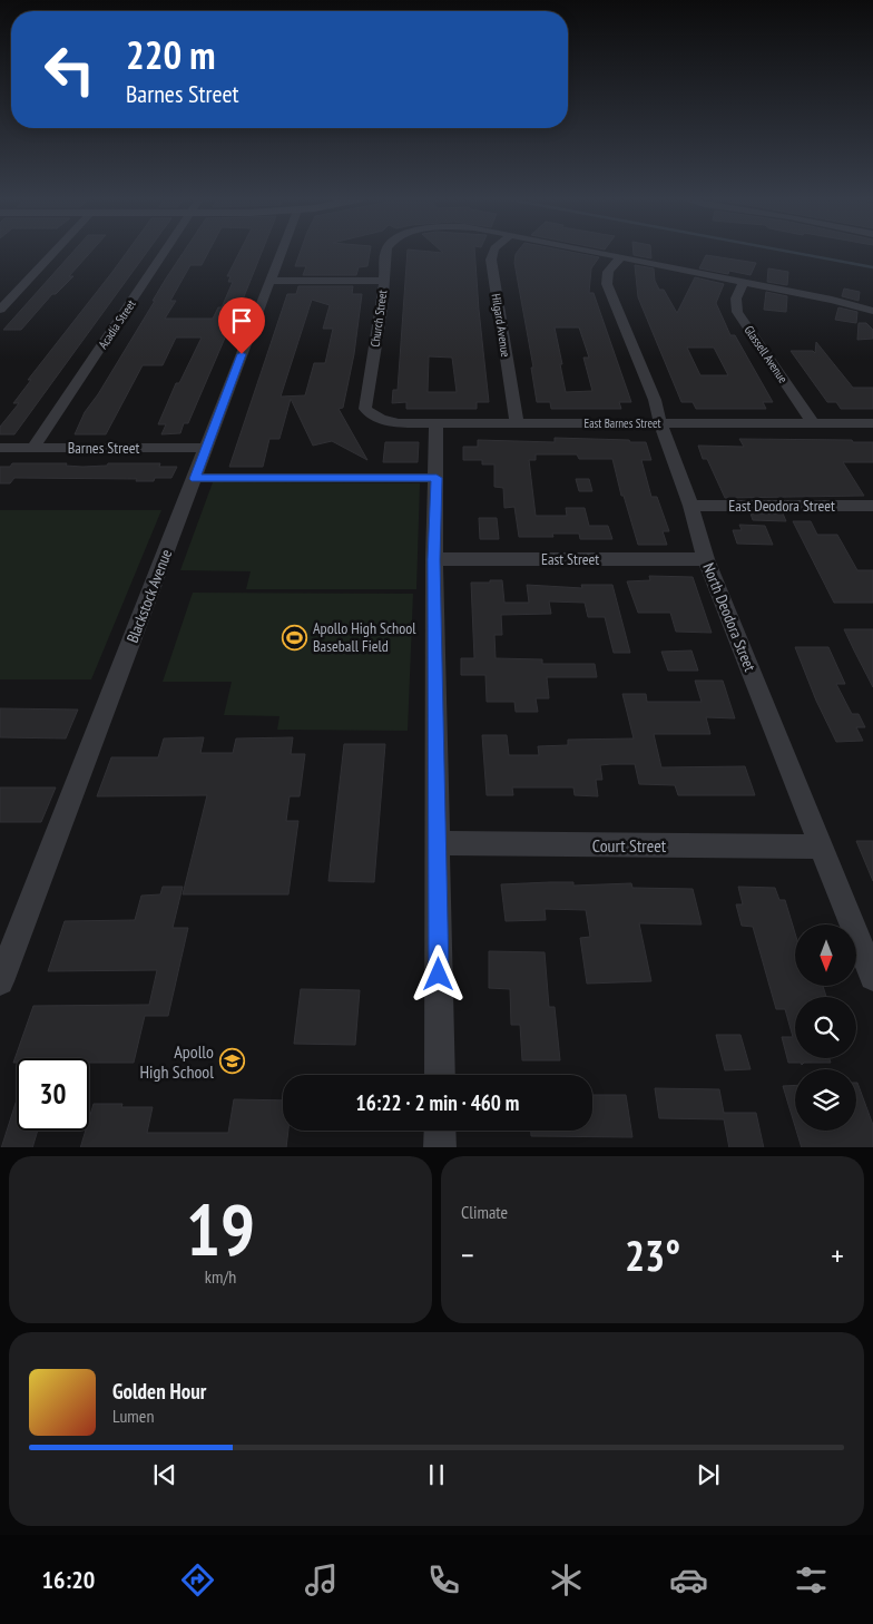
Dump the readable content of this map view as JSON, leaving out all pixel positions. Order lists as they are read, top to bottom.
{
  "streets": {
    "street": [
      "Church Street",
      "Acadia Street",
      "Hilgard Avenue",
      "Glassell Avenue",
      "East Barnes Street",
      "Barnes Street",
      "East Deodora Street",
      "East Street",
      "Blackstock Avenue",
      "North Deodora Street",
      "Court Street"
    ]
  },
  "crossings": [
    ["Church Street", "East Barnes Street"],
    ["Acadia Street", "Barnes Street"],
    ["Hilgard Avenue", "East Barnes Street"],
    ["Glassell Avenue", "East Barnes Street"],
    ["East Barnes Street", "North Deodora Street"],
    ["Barnes Street", "Blackstock Avenue"],
    ["East Deodora Street", "North Deodora Street"],
    ["East Street", "North Deodora Street"],
    ["North Deodora Street", "Court Street"]
  ],
  "places": {
    "sports": ["Apollo High School Baseball Field"],
    "school or university": ["Apollo High School"]
  },
  "north": "bottom",
  "page": {
    "turn": ["220 m", "Barnes Street"],
    "limit": "30",
    "trip": "16:22 · 2 min · 460 m",
    "tile": [
      ["19", "km/h"],
      "Climate"
    ],
    "heat": ["−", "23°", "+"],
    "song": ["Golden Hour", "Lumen"],
    "tabs": "16:20"
  }
}
